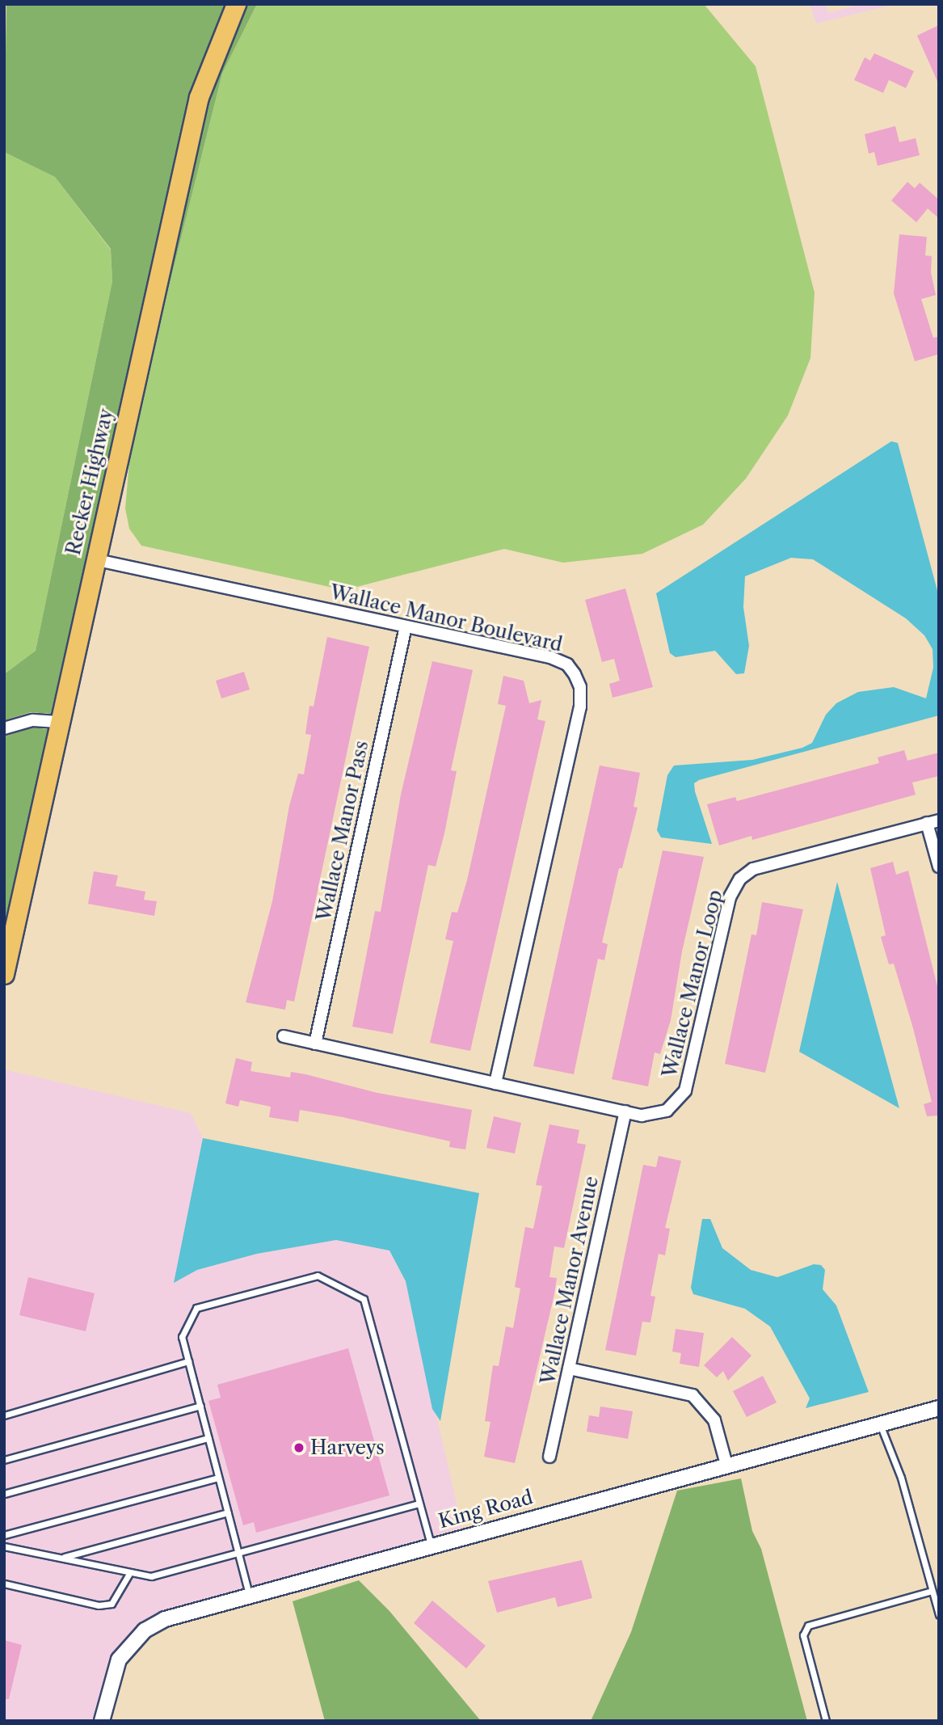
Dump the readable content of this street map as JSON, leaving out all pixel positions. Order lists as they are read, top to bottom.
{
  "streets": {
    "main road": ["Recker Highway"],
    "street": [
      "Wallace Manor Boulevard",
      "Wallace Manor Pass",
      "Wallace Manor Loop",
      "Wallace Manor Avenue",
      "King Road"
    ]
  },
  "crossings": [
    ["Recker Highway", "Wallace Manor Boulevard"],
    ["Wallace Manor Boulevard", "Wallace Manor Pass"],
    ["Wallace Manor Boulevard", "Wallace Manor Loop"],
    ["Wallace Manor Pass", "Wallace Manor Loop"],
    ["Wallace Manor Loop", "Wallace Manor Avenue"]
  ],
  "places": ["Harveys"]
}
